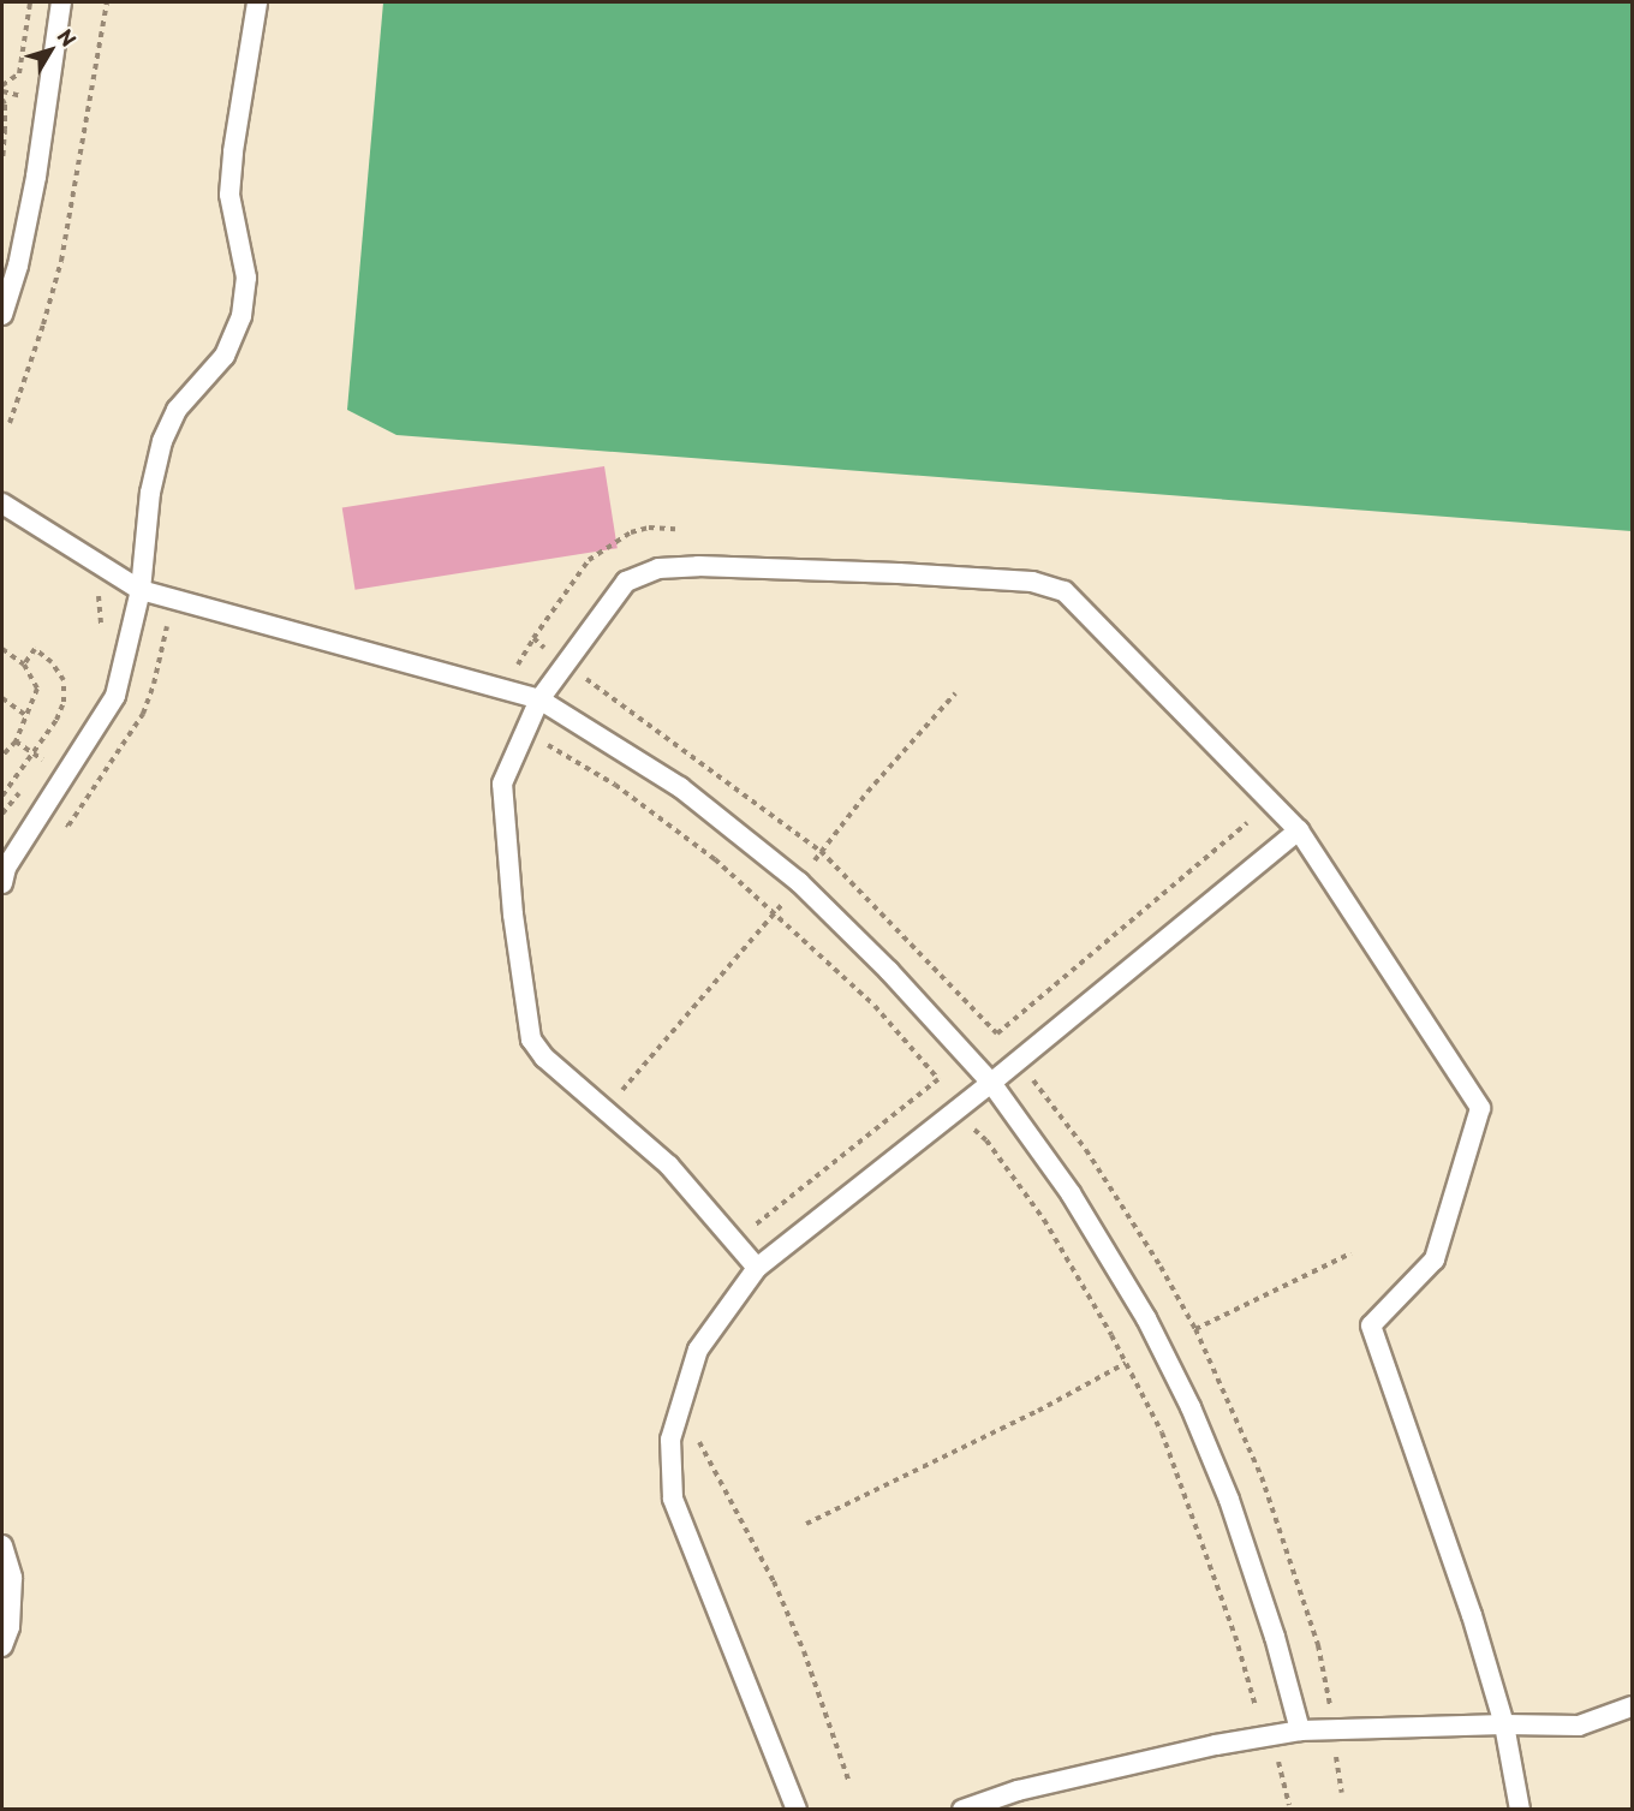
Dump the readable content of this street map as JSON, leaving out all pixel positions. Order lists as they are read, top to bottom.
{
  "north": "top right"
}
